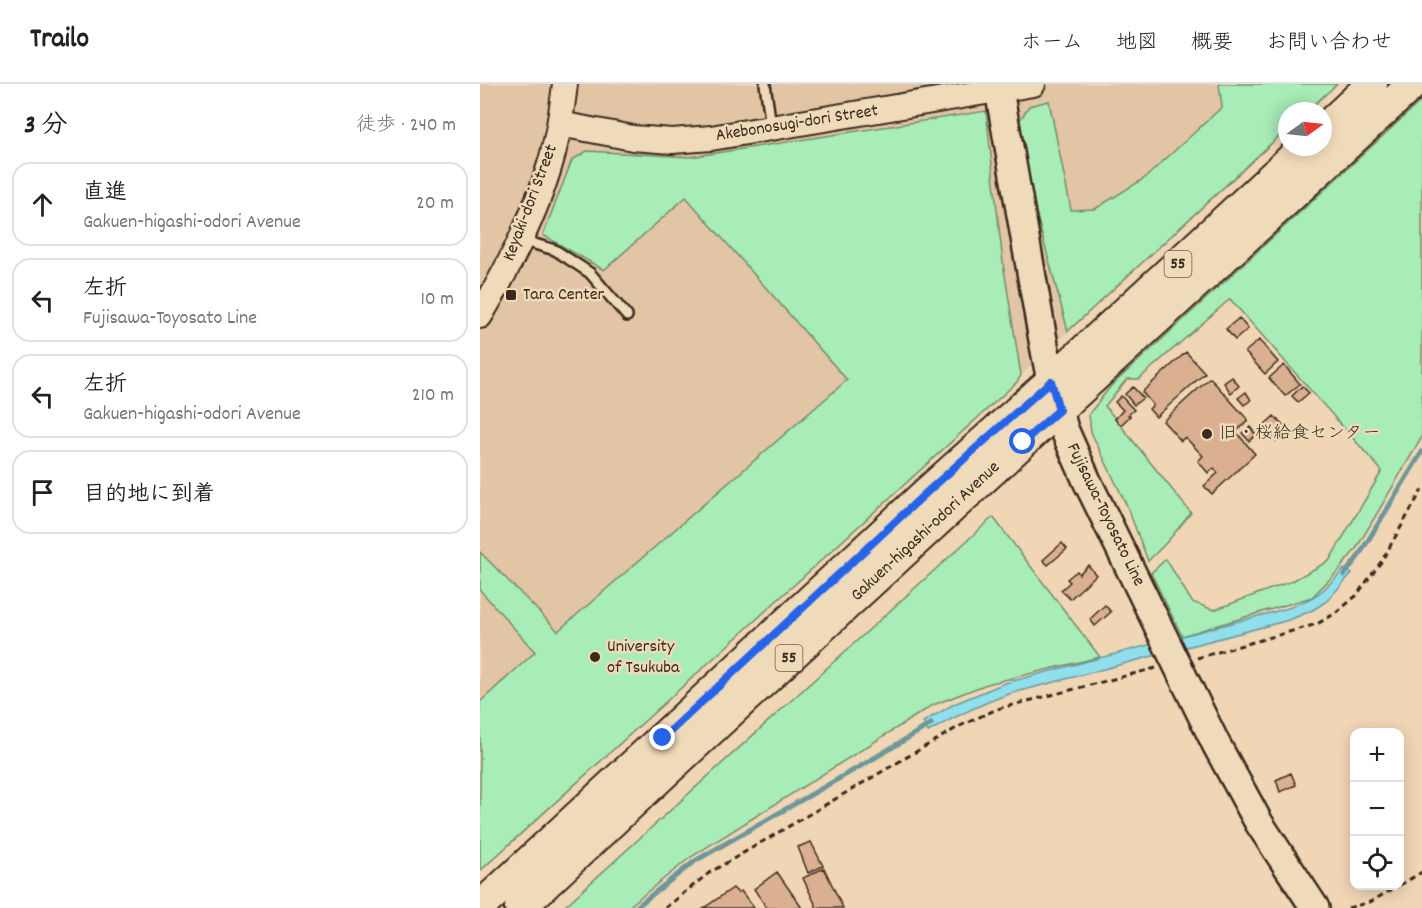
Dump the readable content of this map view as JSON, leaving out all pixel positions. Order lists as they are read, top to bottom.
{
  "streets": {
    "main road": ["55", "Fujisawa-Toyosato Line", "Gakuen-higashi-odori Avenue"],
    "street": ["Akebonosugi-dori Street", "Keyaki-dori Street"]
  },
  "crossings": [
    ["Akebonosugi-dori Street", "Keyaki-dori Street"],
    ["Akebonosugi-dori Street", "Fujisawa-Toyosato Line"],
    ["Fujisawa-Toyosato Line", "Gakuen-higashi-odori Avenue"]
  ],
  "places": {
    "transit": ["Tara Center"],
    "other": ["旧・桜給食センター", "University of Tsukuba"]
  },
  "north": "right",
  "page": {
    "header": "Trailo",
    "nav": [
      "ホーム",
      "地図",
      "概要",
      "お問い合わせ"
    ],
    "heading": ["3 分", "徒歩 · 240 m"],
    "list": [
      ["直進", "Gakuen-higashi-odori Avenue", "20 m"],
      ["左折", "Fujisawa-Toyosato Line", "10 m"],
      ["左折", "Gakuen-higashi-odori Avenue", "210 m"],
      "目的地に到着"
    ],
    "map_buttons": ["+", "−"]
  }
}
